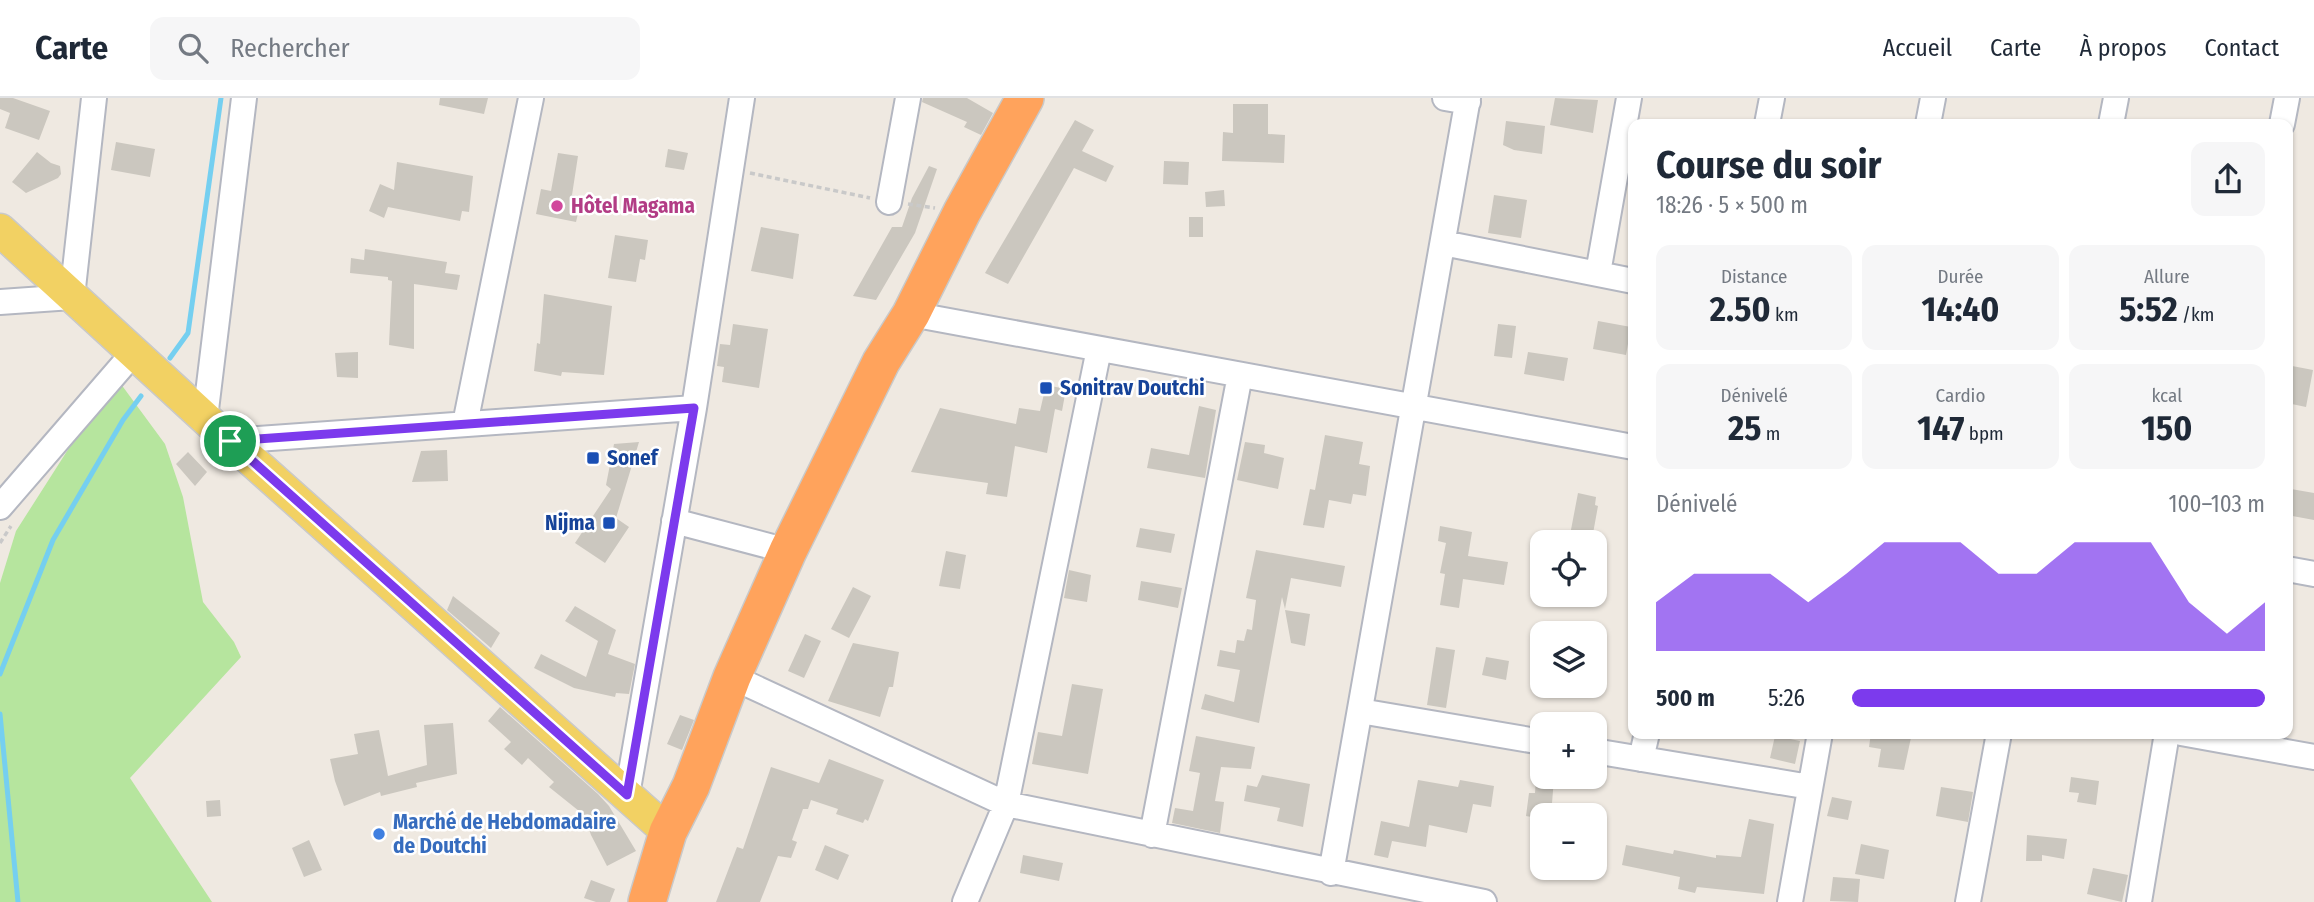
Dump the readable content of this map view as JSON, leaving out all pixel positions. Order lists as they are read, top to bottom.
{
  "places": {
    "other": ["Hôtel Magama", "Marché de Hebdomadaire de Doutchi"],
    "transit": ["Sonitrav Doutchi", "Sonef", "Nijma"]
  },
  "page": {
    "header": "Carte",
    "search": "Rechercher",
    "nav": [
      "Accueil",
      "Carte",
      "À propos",
      "Contact"
    ],
    "heading": ["Course du soir", "18:26 · 5 × 500 m"],
    "stats": [
      ["Distance", "2.50 km"],
      ["Durée", "14:40"],
      ["Allure", "5:52 /km"],
      ["Dénivelé", "25 m"],
      ["Cardio", "147 bpm"],
      ["kcal", "150"]
    ],
    "chart": ["Dénivelé", "100–103 m"],
    "map_buttons": ["+", "−"],
    "list": [
      {
        "name": "500 m",
        "note": "5:26"
      }
    ]
  }
}
